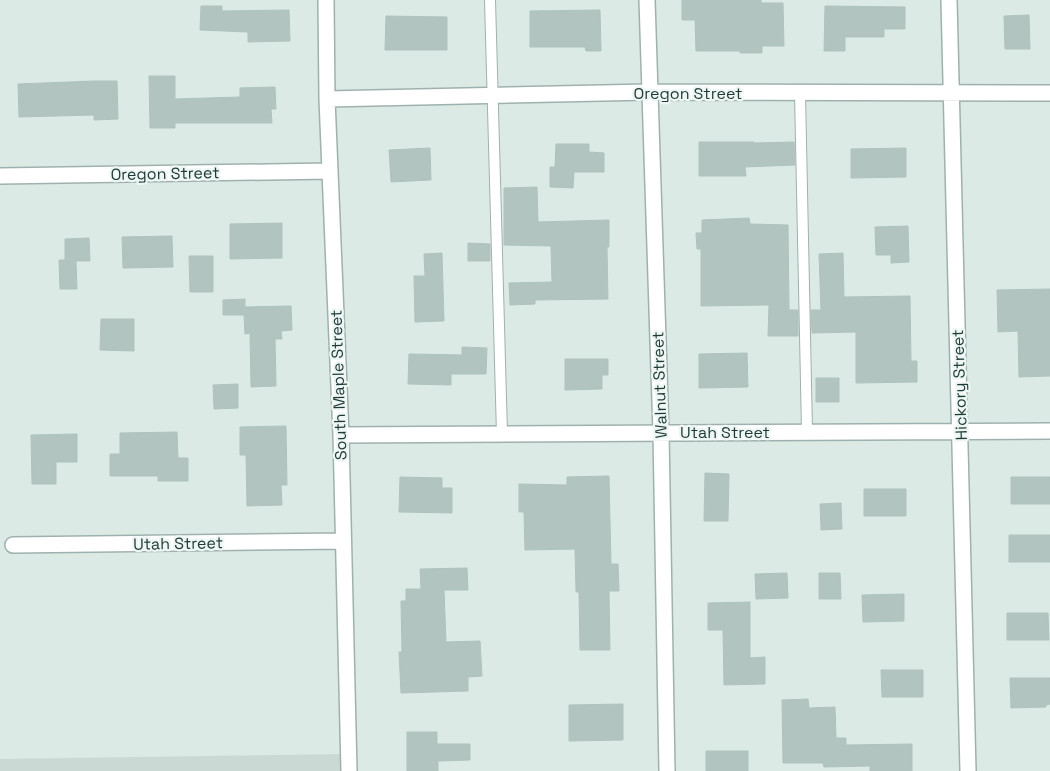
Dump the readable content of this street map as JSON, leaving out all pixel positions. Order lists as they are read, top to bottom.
{
  "streets": {
    "street": [
      "Oregon Street",
      "South Maple Street",
      "Walnut Street",
      "Hickory Street",
      "Utah Street"
    ]
  },
  "crossings": [
    ["Oregon Street", "South Maple Street"],
    ["Oregon Street", "Walnut Street"],
    ["Oregon Street", "Hickory Street"],
    ["South Maple Street", "Utah Street"],
    ["Walnut Street", "Utah Street"],
    ["Hickory Street", "Utah Street"]
  ]
}
